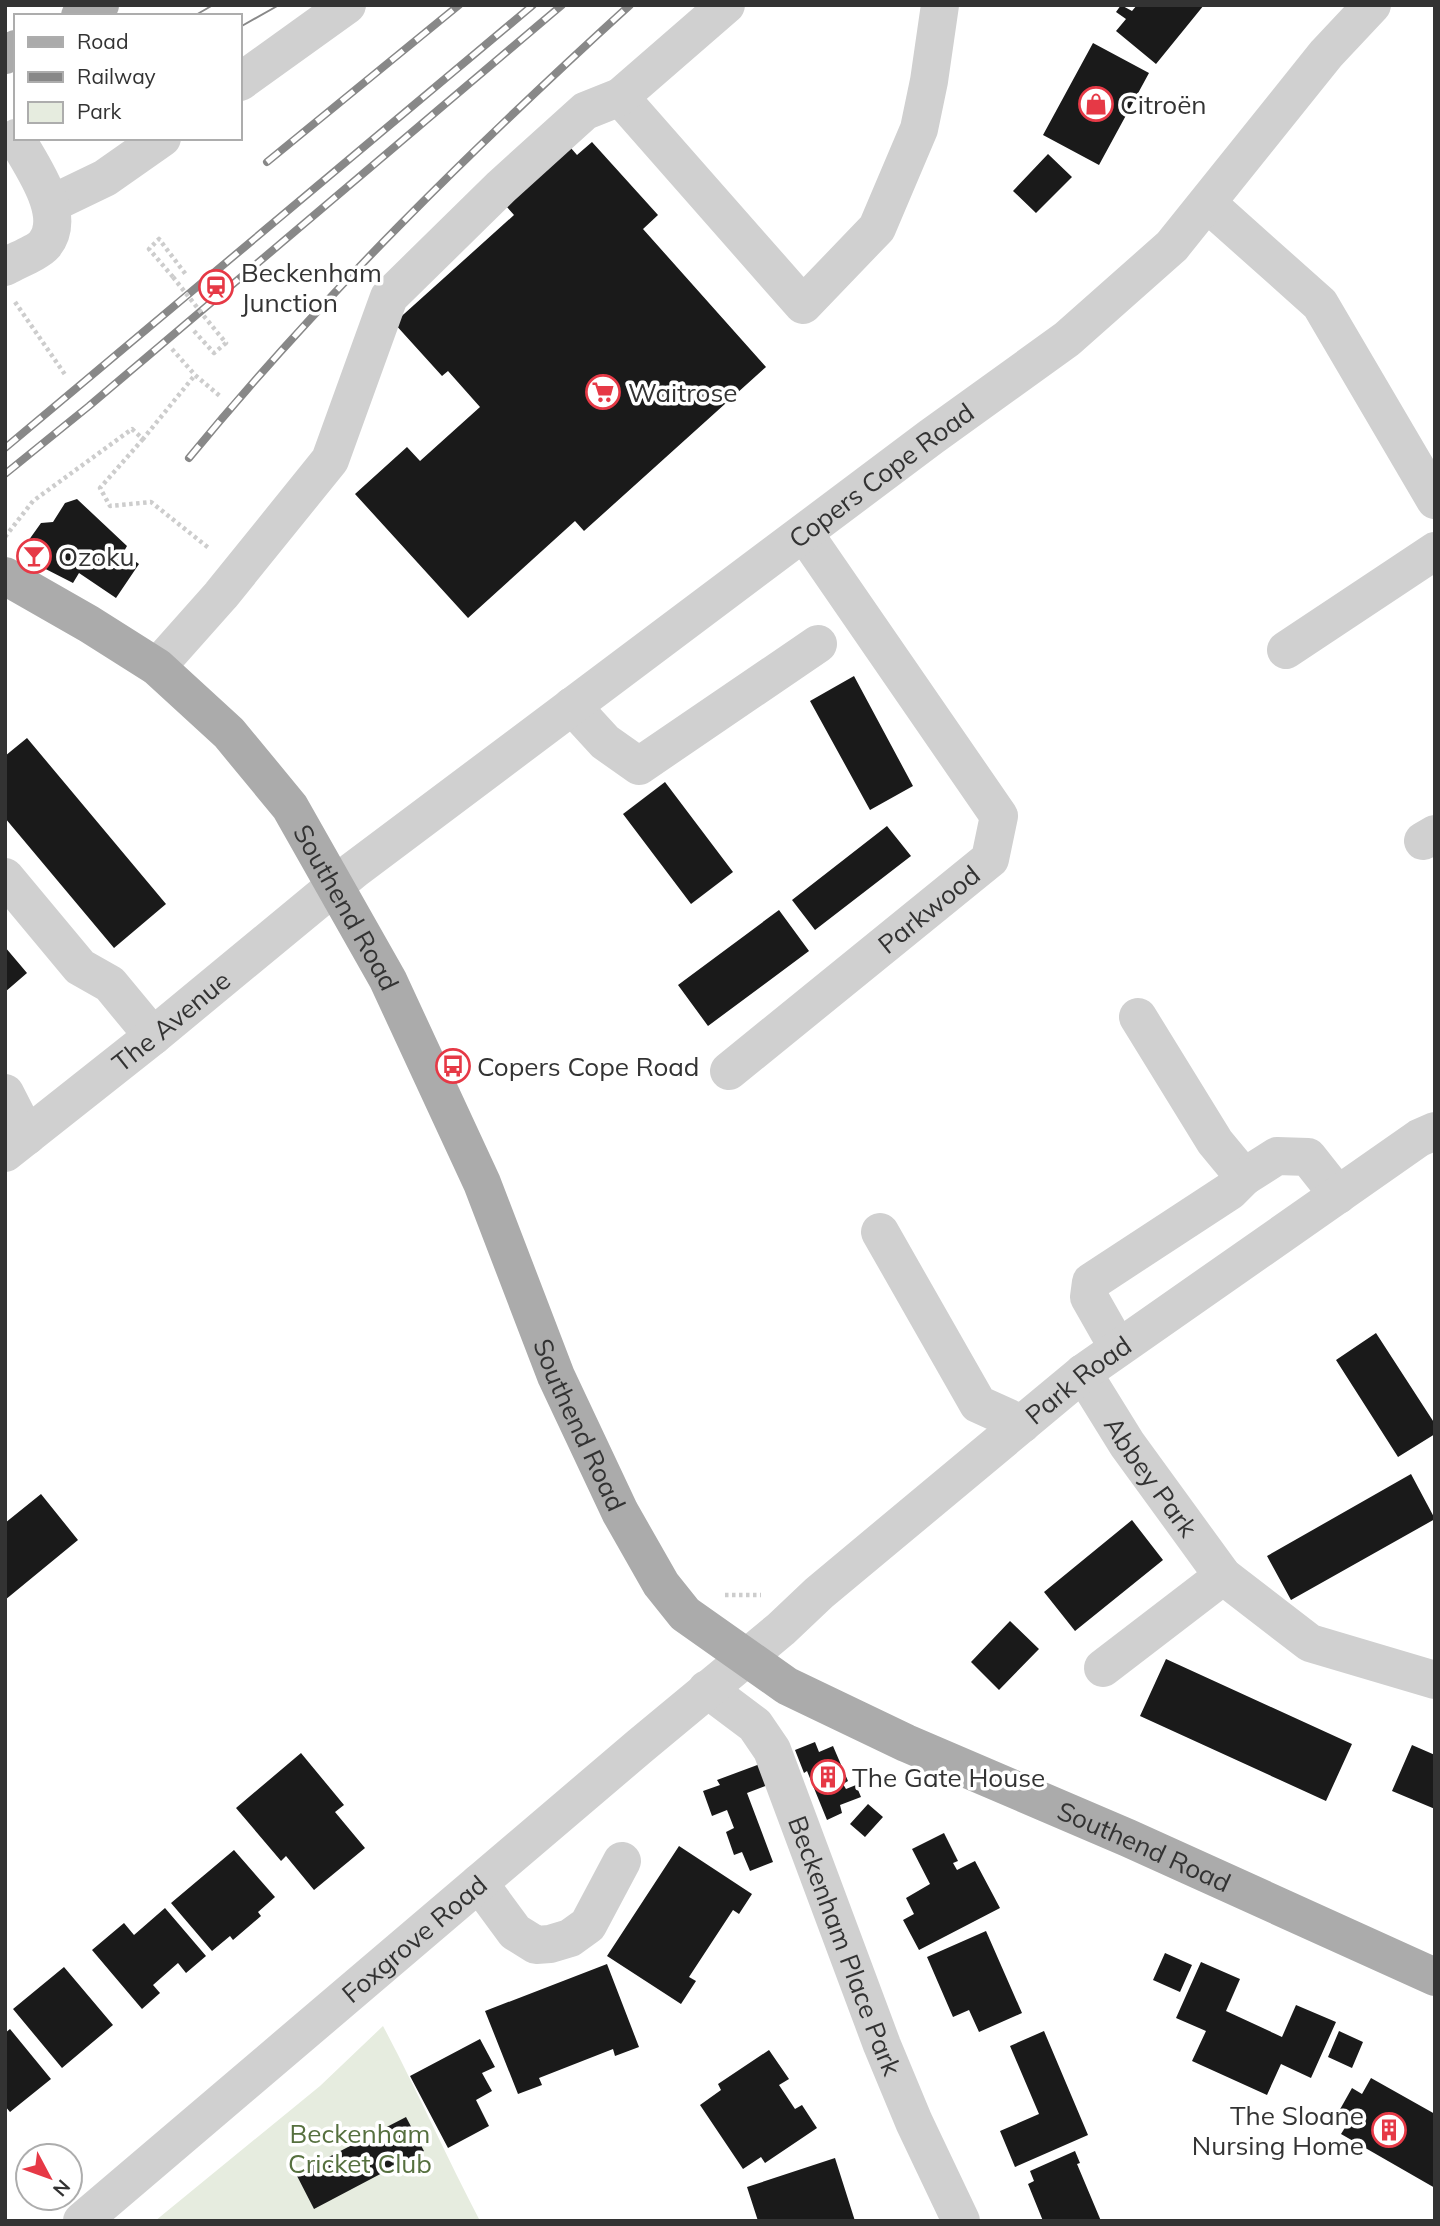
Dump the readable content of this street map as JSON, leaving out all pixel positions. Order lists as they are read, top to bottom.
{
  "streets": {
    "main road": ["Southend Road"],
    "street": [
      "Copers Cope Road",
      "Parkwood",
      "The Avenue",
      "Park Road",
      "Abbey Park",
      "Foxgrove Road",
      "Beckenham Place Park"
    ]
  },
  "crossings": [
    ["Copers Cope Road", "Southend Road"],
    ["Copers Cope Road", "Parkwood"],
    ["Copers Cope Road", "The Avenue"],
    ["Southend Road", "The Avenue"],
    ["Southend Road", "Park Road"],
    ["Southend Road", "Foxgrove Road"],
    ["Park Road", "Abbey Park"],
    ["Park Road", "Foxgrove Road"],
    ["Foxgrove Road", "Beckenham Place Park"]
  ],
  "parks": ["Beckenham Cricket Club"],
  "places": {
    "shop": ["Citroën"],
    "station": ["Beckenham Junction"],
    "supermarket": ["Waitrose"],
    "bar": ["Ozoku"],
    "bus stop": ["Copers Cope Road"],
    "building": ["The Gate House", "The Sloane Nursing Home"]
  },
  "legend": ["Road", "Railway", "Park"],
  "north": "bottom right"
}
